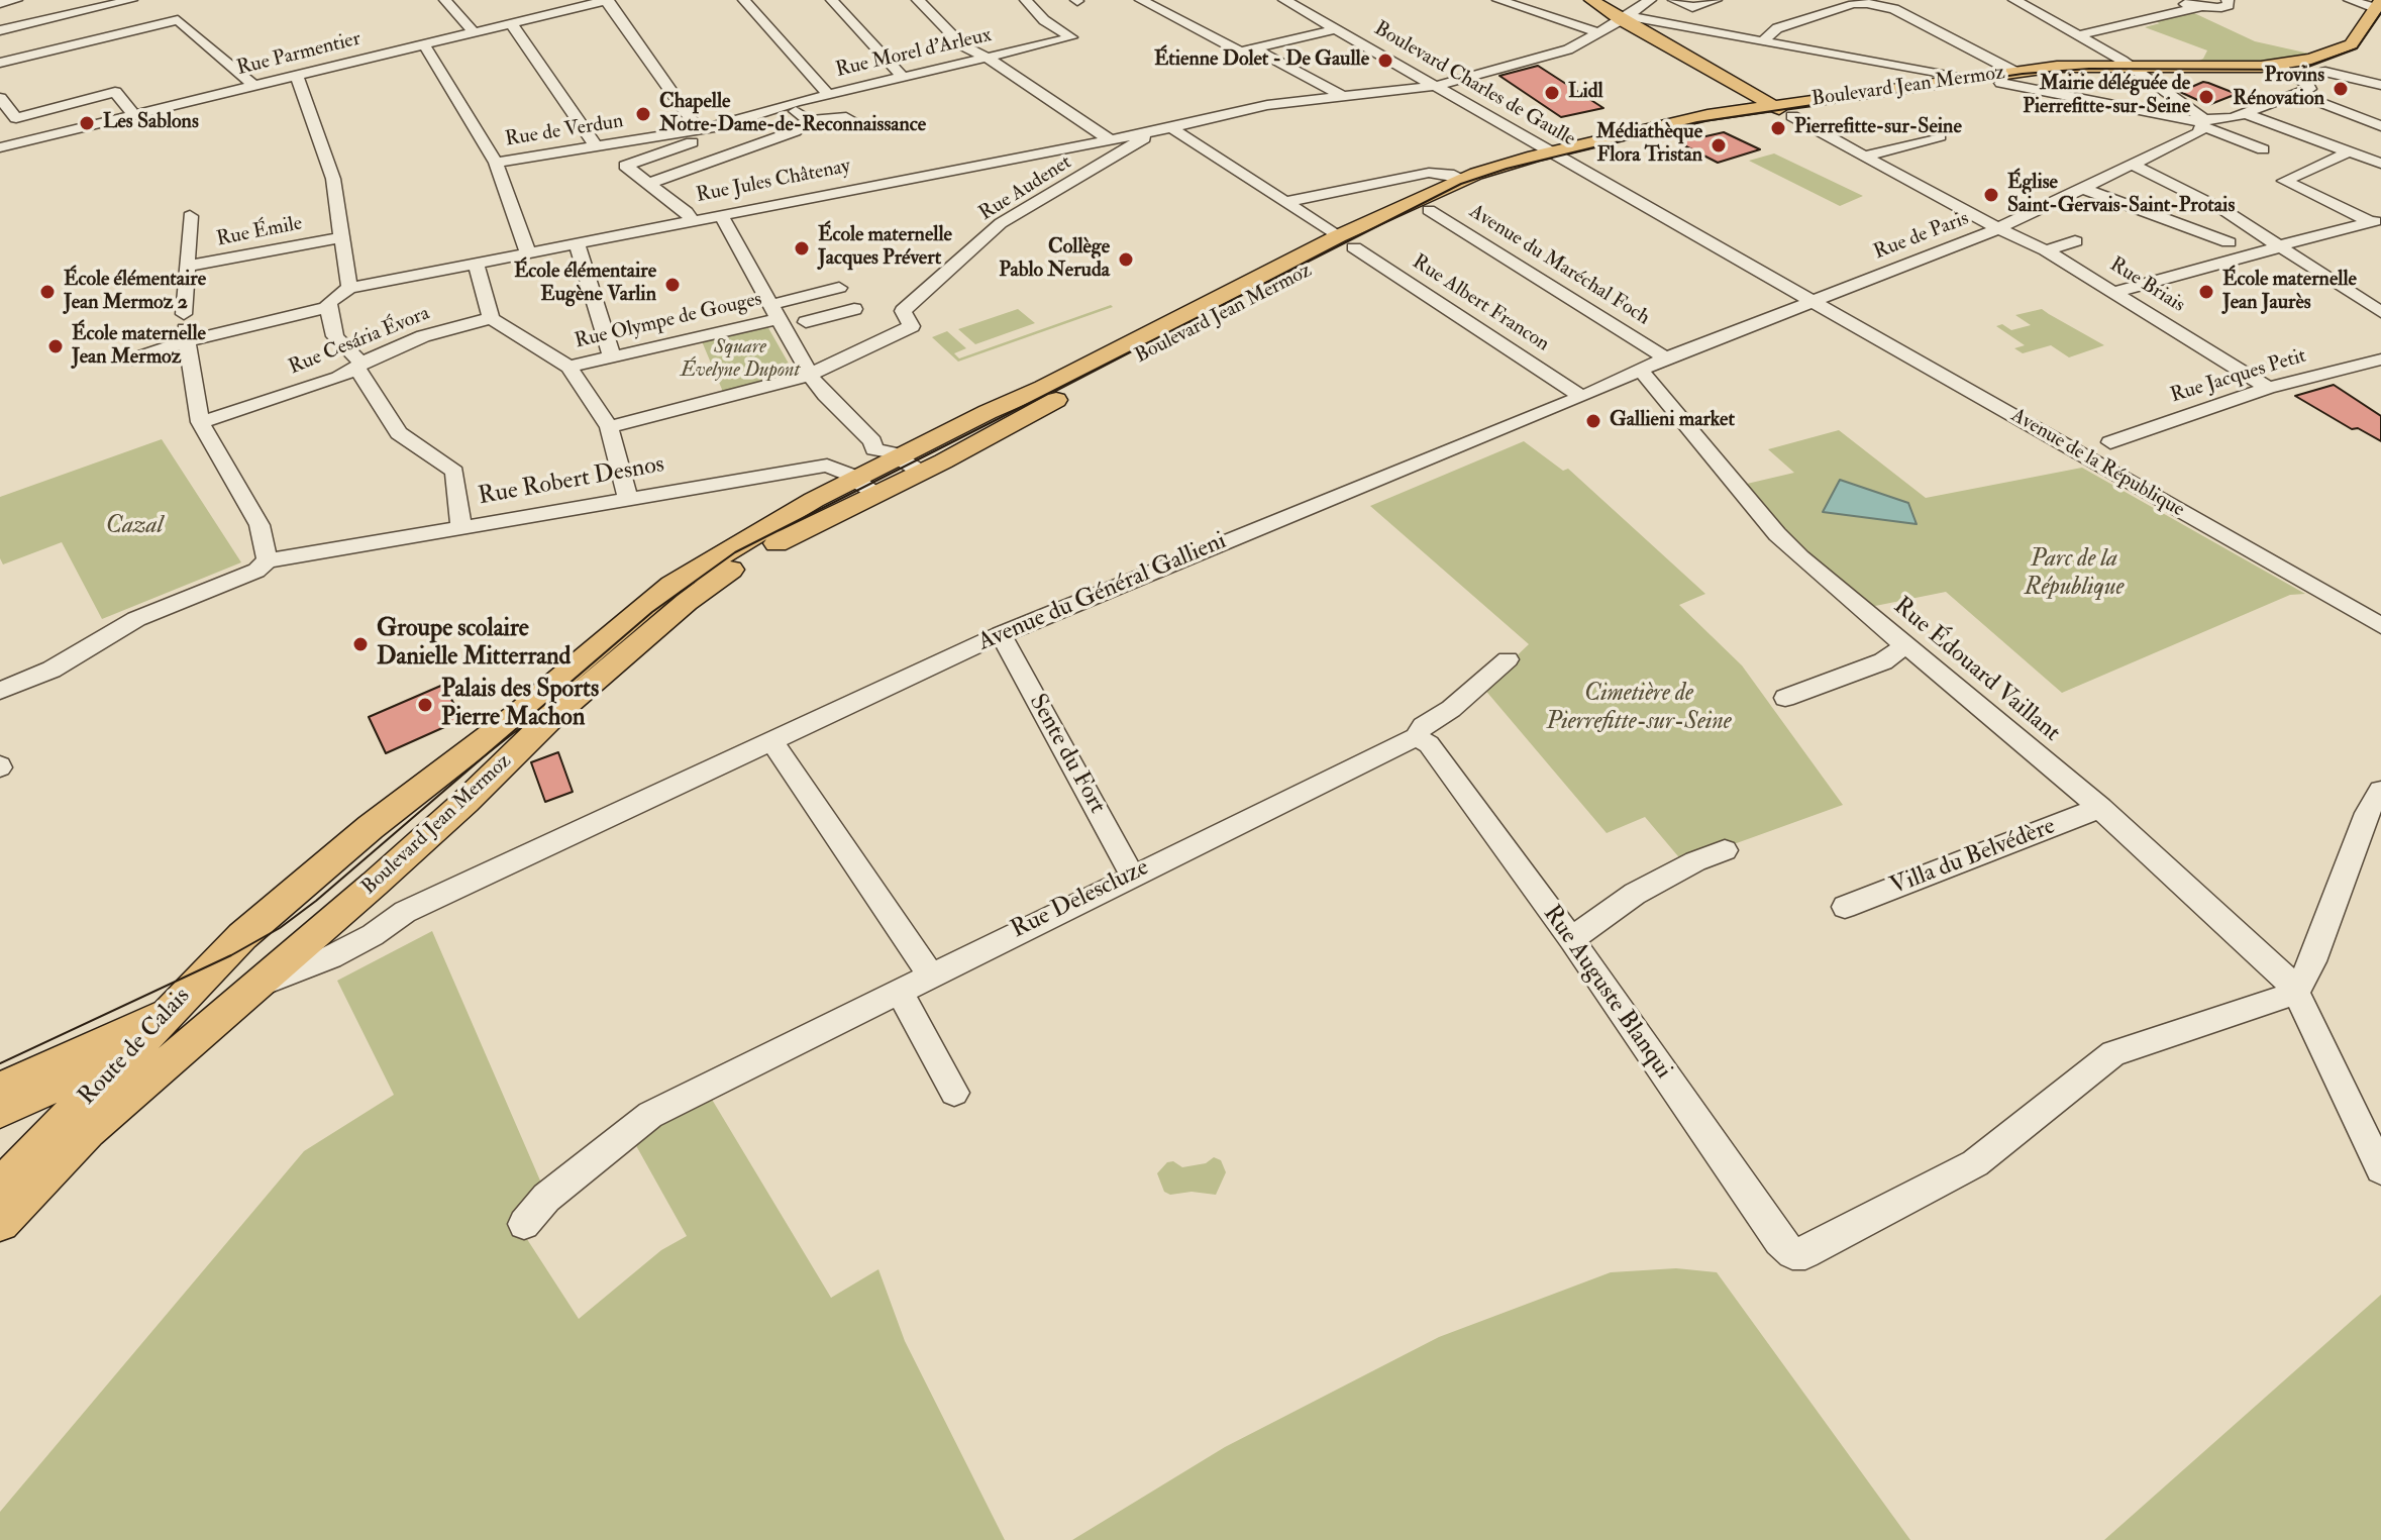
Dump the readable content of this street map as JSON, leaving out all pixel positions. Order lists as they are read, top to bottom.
{
  "streets": {
    "main road": ["Boulevard Jean Mermoz", "Route de Calais"],
    "street": [
      "Rue Morel d'Arleux",
      "Rue Parmentier",
      "Boulevard Charles de Gaulle",
      "Rue de Verdun",
      "Rue Jules Châtenay",
      "Rue Audenet",
      "Rue Émile",
      "Rue de Paris",
      "Avenue du Maréchal Foch",
      "Rue Briais",
      "Rue Albert Francon",
      "Rue Olympe de Gouges",
      "Rue Cesária Évora",
      "Rue Jacques Petit",
      "Avenue de la République",
      "Rue Robert Desnos",
      "Avenue du Général Gallieni",
      "Rue Édouard Vaillant",
      "Sente du Fort",
      "Villa du Belvédère",
      "Rue Delescluze",
      "Rue Auguste Blanqui"
    ]
  },
  "crossings": [
    ["Rue Morel d'Arleux", "Rue de Verdun"],
    ["Boulevard Charles de Gaulle", "Boulevard Jean Mermoz"],
    ["Boulevard Charles de Gaulle", "Rue Jules Châtenay"],
    ["Boulevard Charles de Gaulle", "Rue de Paris"],
    ["Boulevard Charles de Gaulle", "Avenue de la République"],
    ["Boulevard Charles de Gaulle", "Avenue du Général Gallieni"],
    ["Boulevard Jean Mermoz", "Rue de Paris"],
    ["Boulevard Jean Mermoz", "Avenue du Maréchal Foch"],
    ["Boulevard Jean Mermoz", "Rue Briais"],
    ["Boulevard Jean Mermoz", "Rue Albert Francon"],
    ["Boulevard Jean Mermoz", "Rue Robert Desnos"],
    ["Boulevard Jean Mermoz", "Avenue du Général Gallieni"],
    ["Boulevard Jean Mermoz", "Route de Calais"],
    ["Rue Jules Châtenay", "Rue Audenet"],
    ["Rue Jules Châtenay", "Rue Albert Francon"],
    ["Rue Audenet", "Rue Albert Francon"],
    ["Rue de Paris", "Rue Briais"],
    ["Rue de Paris", "Avenue de la République"],
    ["Rue de Paris", "Avenue du Général Gallieni"],
    ["Avenue du Maréchal Foch", "Avenue du Général Gallieni"],
    ["Rue Briais", "Rue Jacques Petit"],
    ["Rue Albert Francon", "Avenue du Général Gallieni"],
    ["Avenue de la République", "Avenue du Général Gallieni"],
    ["Avenue du Général Gallieni", "Rue Édouard Vaillant"],
    ["Avenue du Général Gallieni", "Sente du Fort"],
    ["Avenue du Général Gallieni", "Route de Calais"],
    ["Rue Édouard Vaillant", "Villa du Belvédère"],
    ["Rue Édouard Vaillant", "Rue Auguste Blanqui"],
    ["Sente du Fort", "Rue Delescluze"],
    ["Rue Delescluze", "Rue Auguste Blanqui"]
  ],
  "parks": [
    "Square Évelyne Dupont",
    "Cazal",
    "Parc de la République",
    "Cimetière de Pierrefitte-sur-Seine"
  ],
  "places": [
    "Étienne Dolet - De Gaulle",
    "Provins Rénovation",
    "Lidl",
    "Mairie déléguée de Pierrefitte-sur-Seine",
    "Chapelle Notre-Dame-de-Reconnaissance",
    "Les Sablons",
    "Pierrefitte-sur-Seine",
    "Médiathèque Flora Tristan",
    "Église Saint-Gervais-Saint-Protais",
    "École maternelle Jacques Prévert",
    "Collège Pablo Neruda",
    "École élémentaire Eugène Varlin",
    "École élémentaire Jean Mermoz 2",
    "École maternelle Jean Jaurès",
    "École maternelle Jean Mermoz",
    "Gallieni market",
    "Groupe scolaire Danielle Mitterrand",
    "Palais des Sports Pierre Machon"
  ]
}
